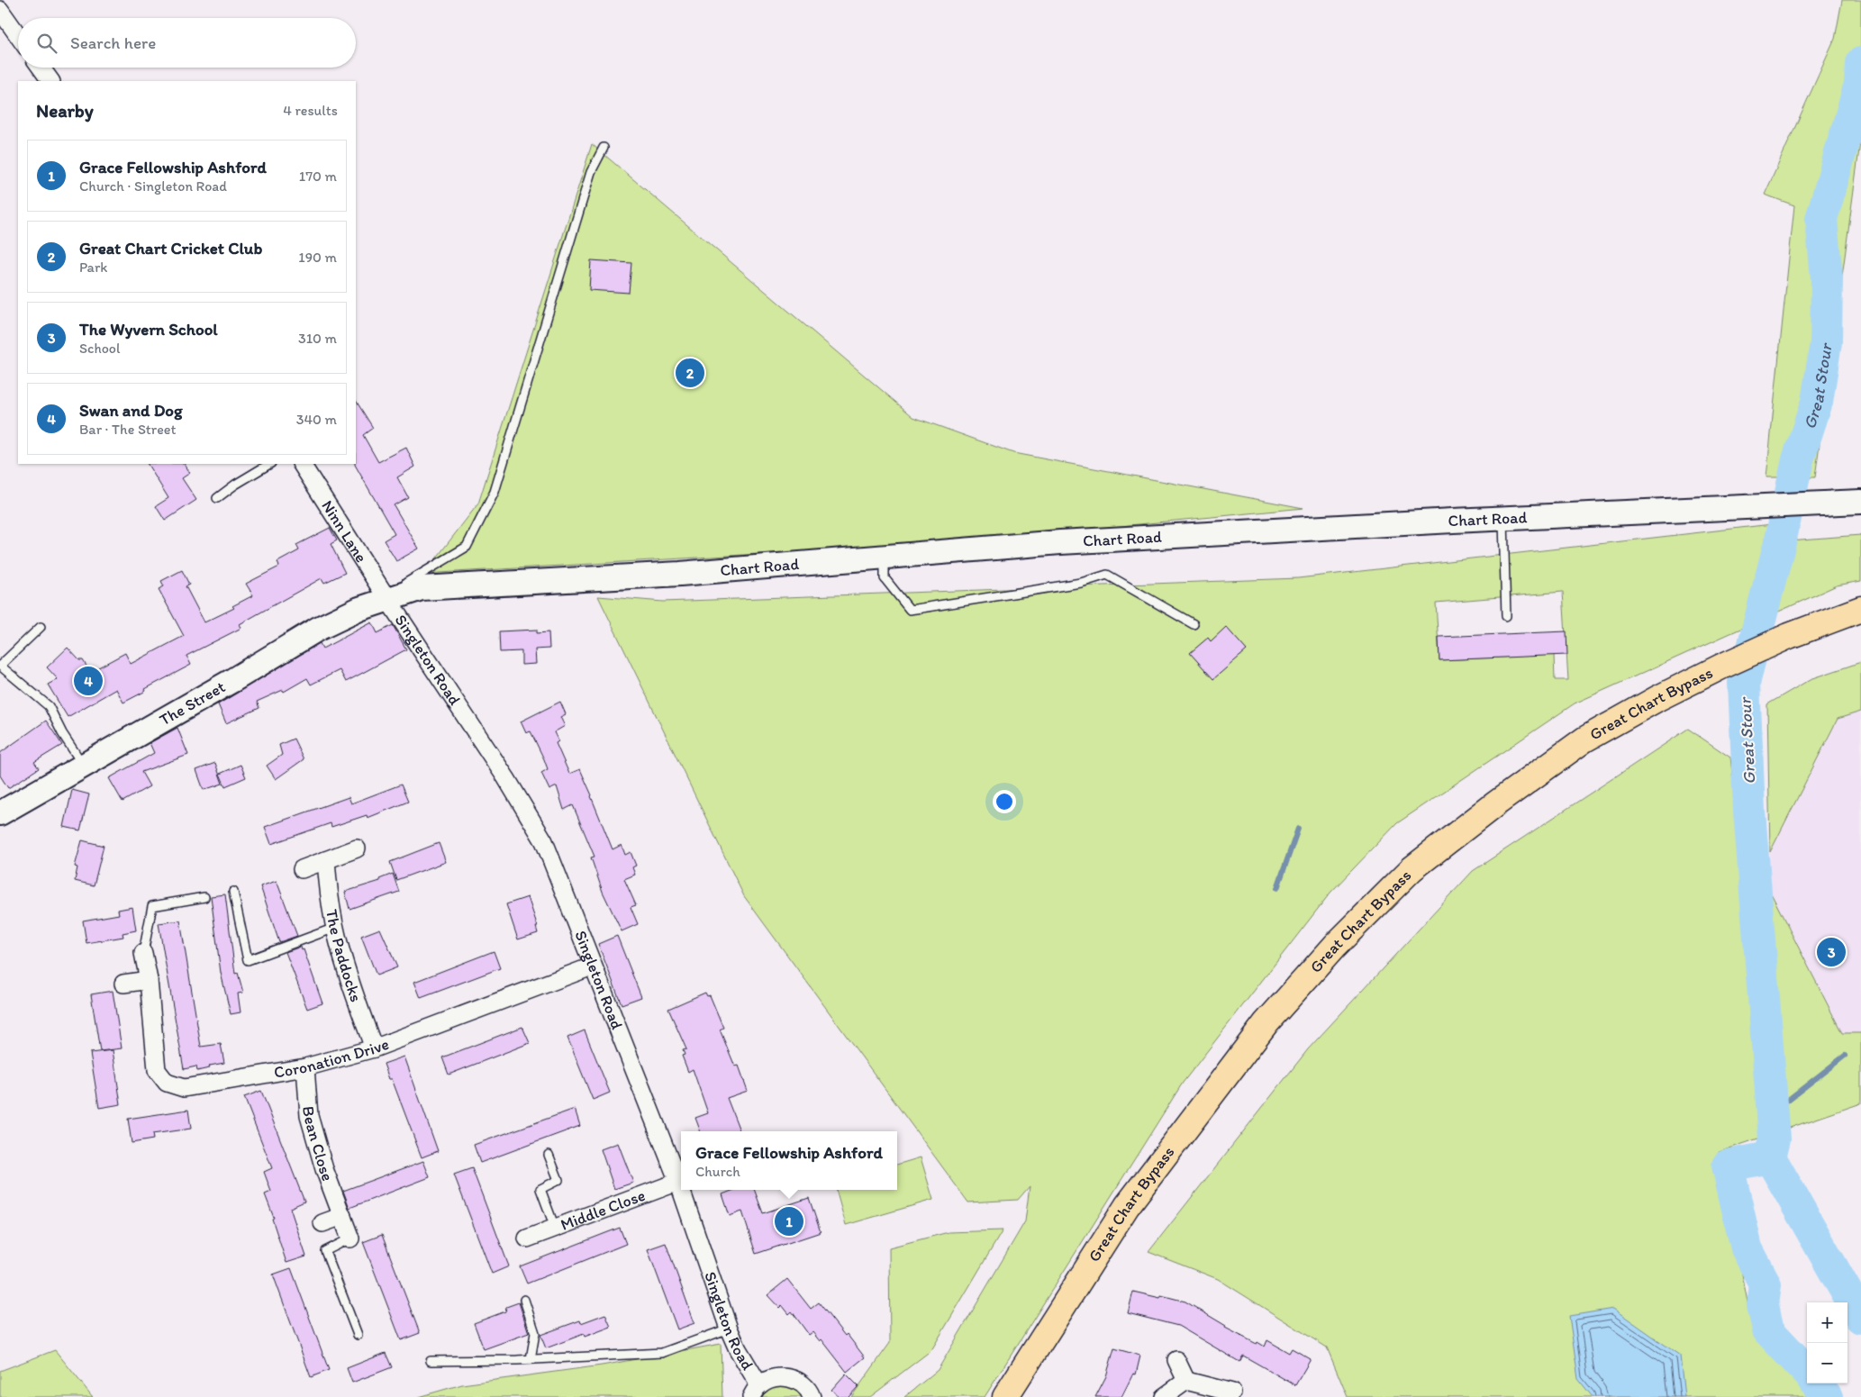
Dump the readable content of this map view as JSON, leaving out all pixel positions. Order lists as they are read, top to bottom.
{
  "streets": {
    "main road": ["Great Chart Bypass"],
    "street": [
      "Chart Road",
      "Ninn Lane",
      "Singleton Road",
      "The Street",
      "The Paddocks",
      "Coronation Drive",
      "Bean Close",
      "Middle Close"
    ]
  },
  "crossings": [
    ["Chart Road", "Ninn Lane"],
    ["Chart Road", "Singleton Road"],
    ["Chart Road", "The Street"],
    ["Ninn Lane", "Singleton Road"],
    ["Ninn Lane", "The Street"],
    ["Singleton Road", "The Street"],
    ["Singleton Road", "Coronation Drive"],
    ["Singleton Road", "Middle Close"],
    ["The Paddocks", "Coronation Drive"],
    ["Coronation Drive", "Bean Close"]
  ],
  "water": ["Great Stour"],
  "page": {
    "search": "Search here",
    "heading": ["Nearby", "4 results"],
    "list": [
      {
        "mark": "1",
        "name": "Grace Fellowship Ashford",
        "note": "Church · Singleton Road",
        "value": "170 m"
      },
      {
        "mark": "2",
        "name": "Great Chart Cricket Club",
        "note": "Park",
        "value": "190 m"
      },
      {
        "mark": "3",
        "name": "The Wyvern School",
        "note": "School",
        "value": "310 m"
      },
      {
        "mark": "4",
        "name": "Swan and Dog",
        "note": "Bar · The Street",
        "value": "340 m"
      }
    ],
    "pins": [
      "2",
      "4",
      "3",
      "1"
    ],
    "popup": ["Grace Fellowship Ashford", "Church"],
    "map_buttons": ["+", "−"]
  }
}
